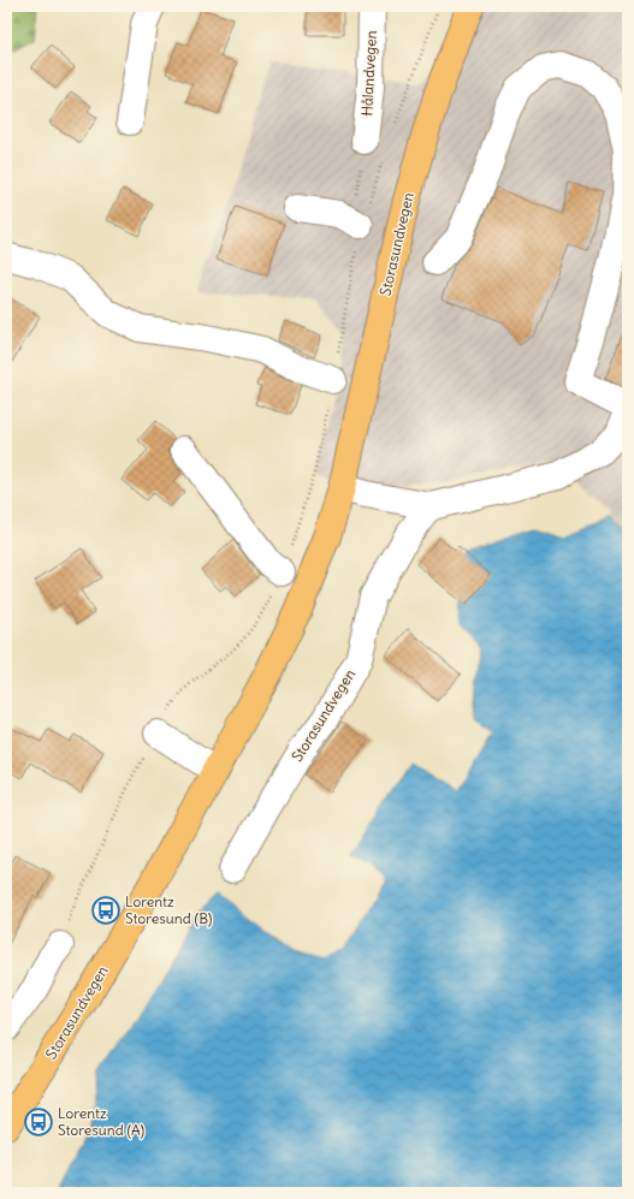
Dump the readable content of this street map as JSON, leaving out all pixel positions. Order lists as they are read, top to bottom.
{
  "streets": {
    "main road": ["Storasundvegen"],
    "street": ["Hålandvegen"]
  },
  "places": {
    "bus stop": ["Lorentz Storesund (B)", "Lorentz Storesund (A)"]
  }
}
